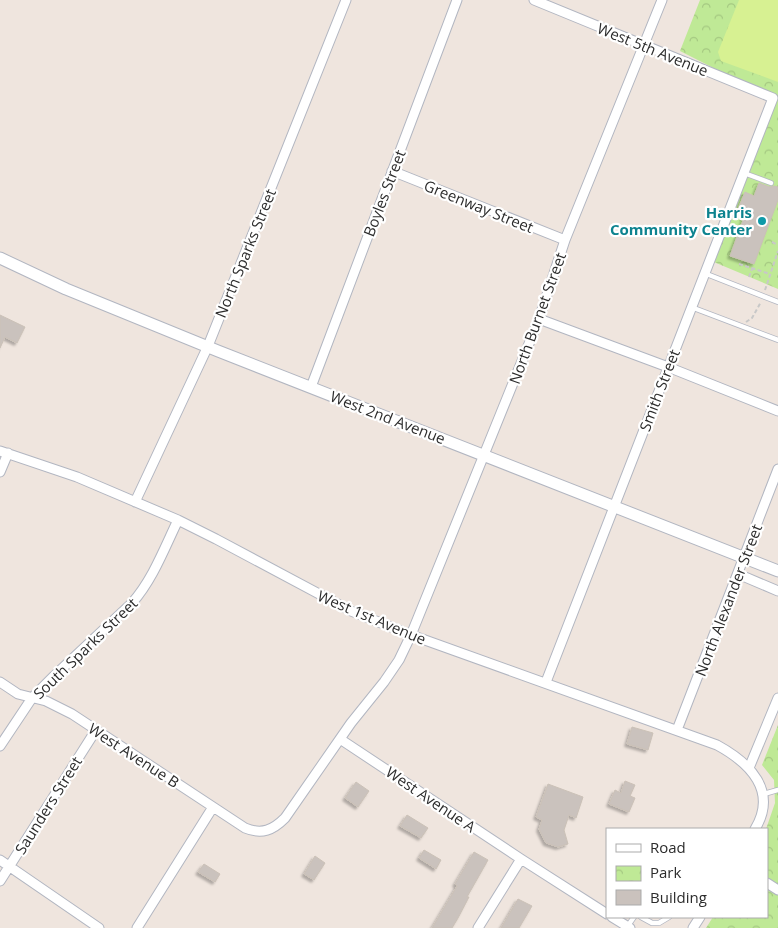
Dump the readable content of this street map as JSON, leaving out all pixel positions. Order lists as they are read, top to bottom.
{
  "streets": {
    "street": [
      "West 5th Avenue",
      "Boyles Street",
      "Greenway Street",
      "North Sparks Street",
      "North Burnet Street",
      "Smith Street",
      "West 2nd Avenue",
      "North Alexander Street",
      "West 1st Avenue",
      "South Sparks Street",
      "West Avenue B",
      "West Avenue A",
      "Saunders Street"
    ]
  },
  "crossings": [
    ["West 5th Avenue", "North Burnet Street"],
    ["West 5th Avenue", "Smith Street"],
    ["Boyles Street", "Greenway Street"],
    ["Boyles Street", "West 2nd Avenue"],
    ["Greenway Street", "North Burnet Street"],
    ["North Sparks Street", "West 2nd Avenue"],
    ["North Sparks Street", "West 1st Avenue"],
    ["North Burnet Street", "West 2nd Avenue"],
    ["North Burnet Street", "West 1st Avenue"],
    ["North Burnet Street", "West Avenue B"],
    ["North Burnet Street", "West Avenue A"],
    ["Smith Street", "West 2nd Avenue"],
    ["Smith Street", "West 1st Avenue"],
    ["West 2nd Avenue", "North Alexander Street"],
    ["North Alexander Street", "West 1st Avenue"],
    ["West 1st Avenue", "South Sparks Street"],
    ["South Sparks Street", "West Avenue B"],
    ["West Avenue B", "Saunders Street"]
  ],
  "places": ["Harris Community Center"],
  "legend": ["Road", "Park", "Building"]
}
